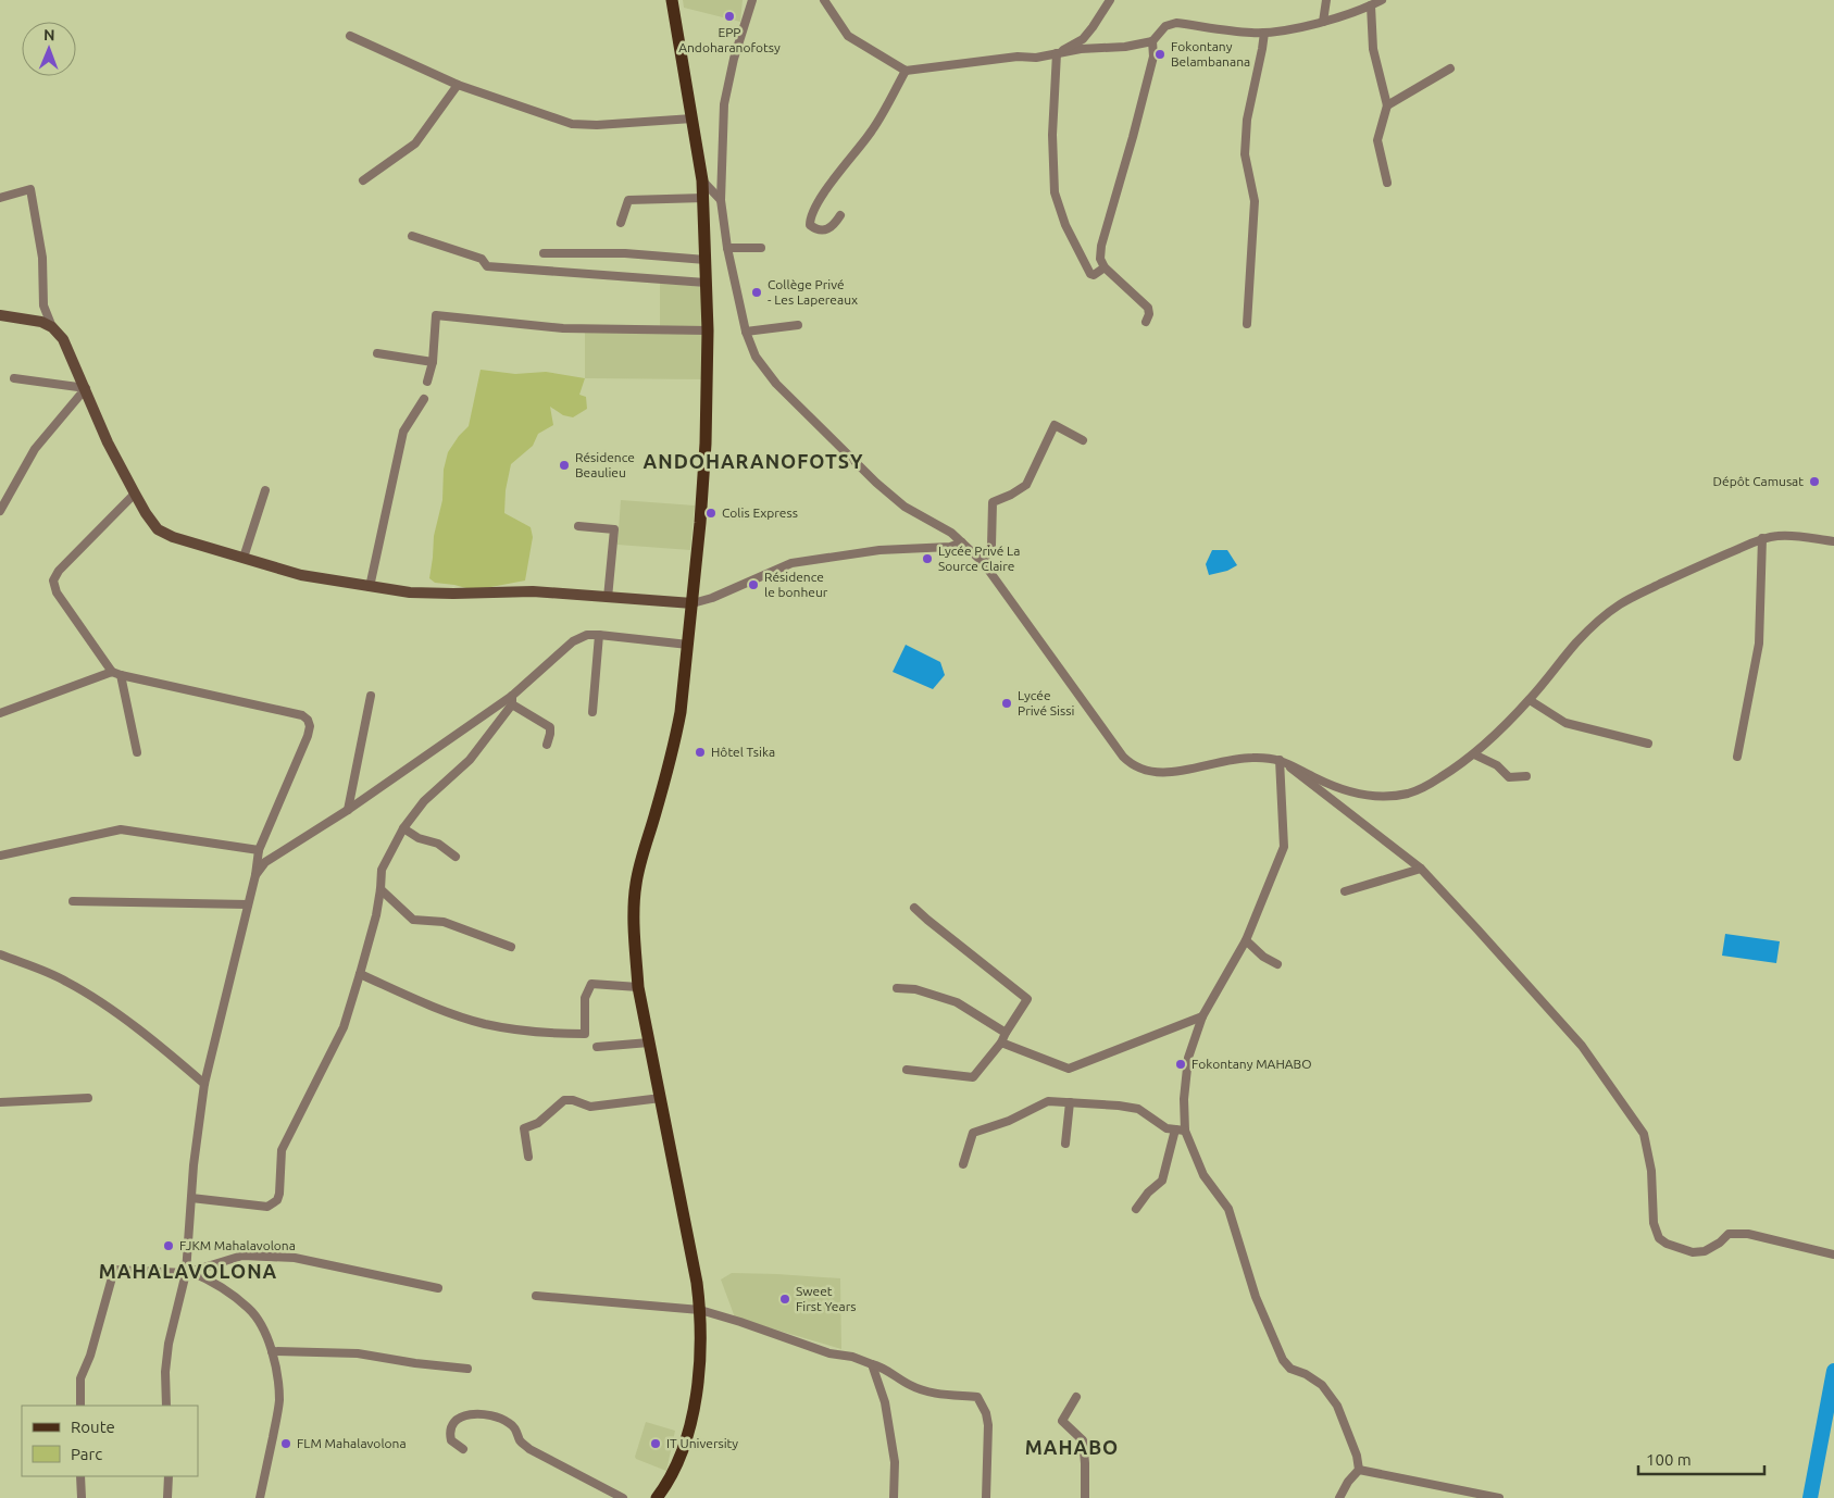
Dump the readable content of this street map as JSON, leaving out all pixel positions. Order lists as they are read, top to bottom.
{
  "districts": ["ANDOHARANOFOTSY", "MAHALAVOLONA", "MAHABO"],
  "places": [
    "EPP Andoharanofotsy",
    "Fokontany Belambanana",
    "Collège Privé - Les Lapereaux",
    "Résidence Beaulieu",
    "Dépôt Camusat",
    "Colis Express",
    "Lycée Privé La Source Claire",
    "Résidence le bonheur",
    "Lycée Privé Sissi",
    "Hôtel Tsika",
    "Fokontany MAHABO",
    "FJKM Mahalavolona",
    "Sweet First Years",
    "FLM Mahalavolona",
    "IT University"
  ],
  "legend": ["Route", "Parc"],
  "scale_bar": "100 m",
  "north": "top"
}
